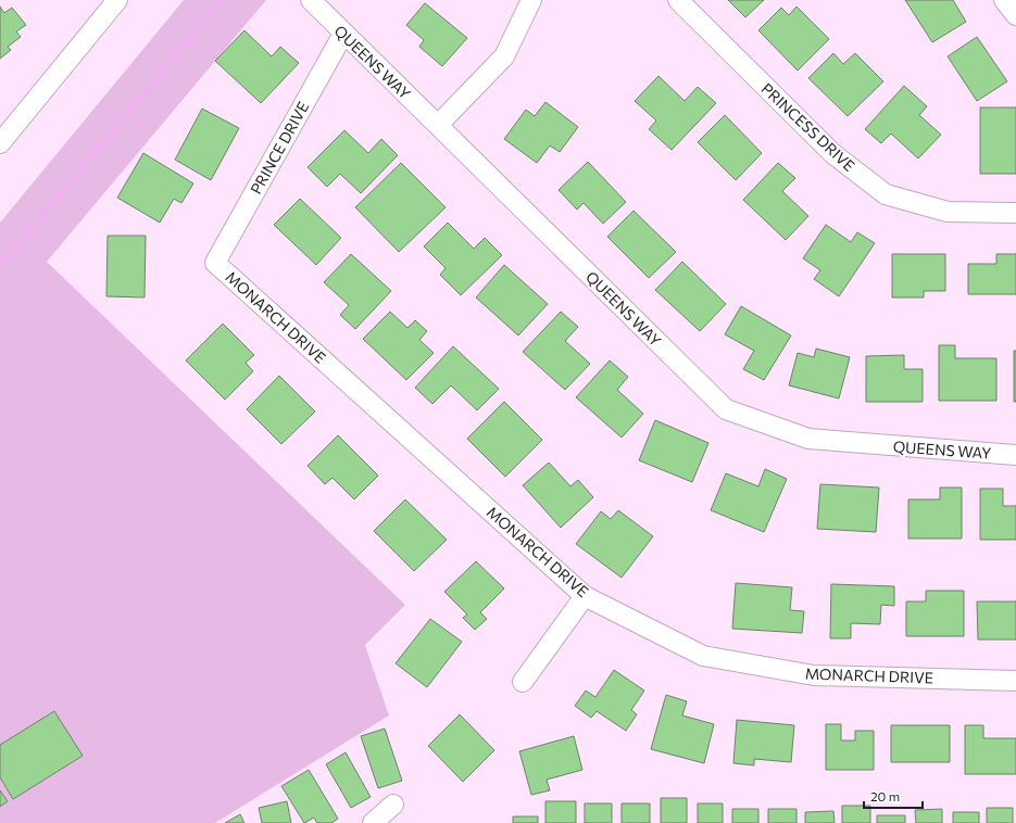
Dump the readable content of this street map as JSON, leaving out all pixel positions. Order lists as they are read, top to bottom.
{
  "streets": {
    "street": [
      "QUEENS WAY",
      "PRINCESS DRIVE",
      "PRINCE DRIVE",
      "MONARCH DRIVE"
    ]
  },
  "crossings": [
    ["QUEENS WAY", "PRINCE DRIVE"],
    ["PRINCE DRIVE", "MONARCH DRIVE"]
  ],
  "scale_bar": "20 m"
}
